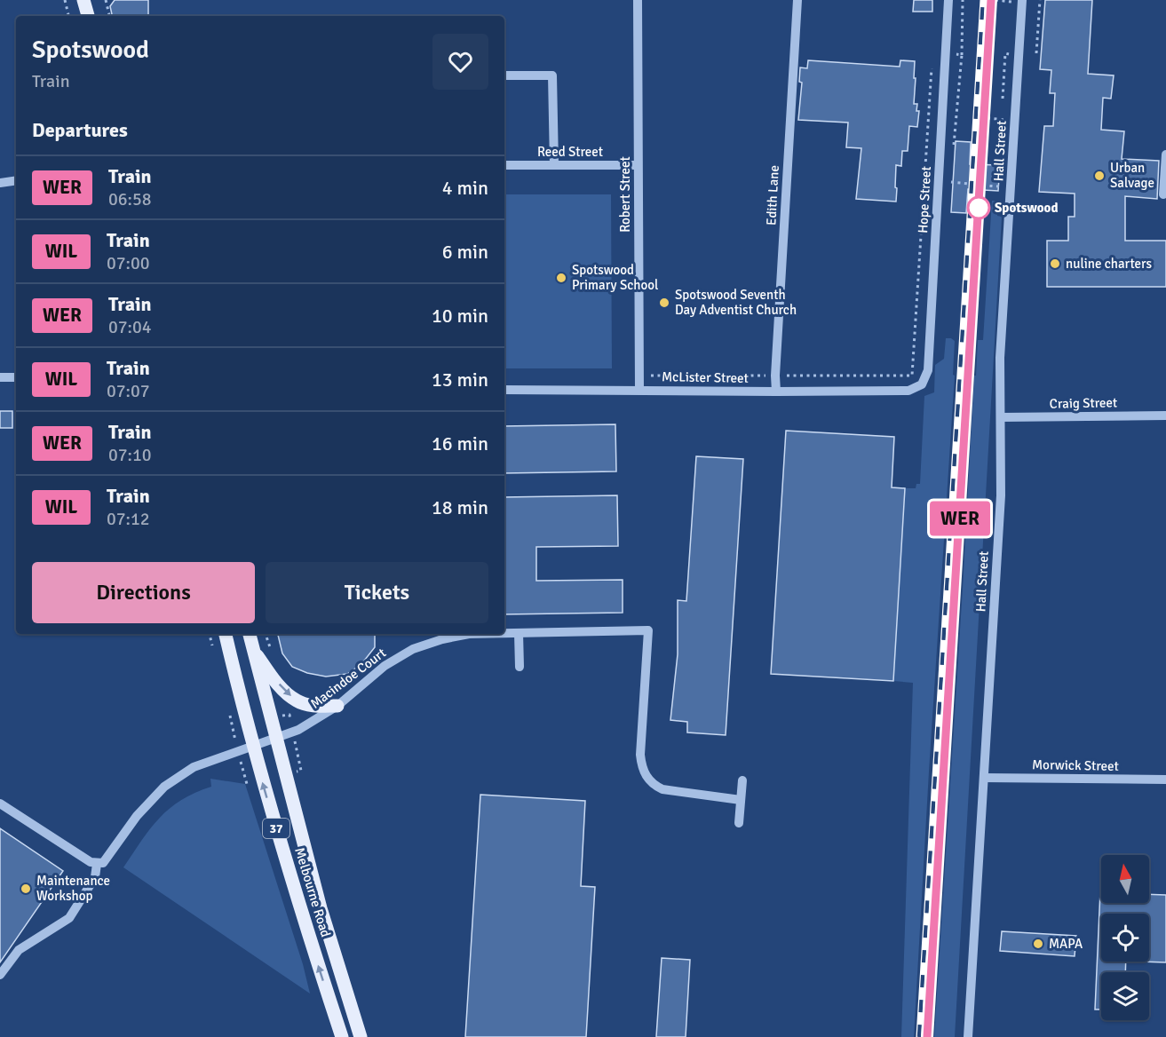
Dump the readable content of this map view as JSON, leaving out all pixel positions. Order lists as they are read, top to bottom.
{
  "streets": {
    "main road": ["37", "Melbourne Road"],
    "street": [
      "Hall Street",
      "Reed Street",
      "Robert Street",
      "Edith Lane",
      "Hope Street",
      "McLister Street",
      "Craig Street",
      "Macindoe Court",
      "Morwick Street"
    ]
  },
  "crossings": [
    ["Hall Street", "Craig Street"],
    ["Hall Street", "Morwick Street"],
    ["Reed Street", "Robert Street"],
    ["Robert Street", "McLister Street"],
    ["Edith Lane", "McLister Street"],
    ["Hope Street", "McLister Street"],
    ["Macindoe Court", "Melbourne Road"]
  ],
  "places": [
    "Urban Salvage",
    "Spotswood",
    "nuline charters",
    "Spotswood Primary School",
    "Spotswood Seventh Day Adventist Church",
    "Maintenance Workshop",
    "MAPA"
  ],
  "north": "top",
  "page": {
    "on_map": "WER",
    "heading": [
      ["Spotswood", "Train"],
      "Departures"
    ],
    "list": [
      {
        "mark": "WER",
        "name": "Train",
        "note": "06:58",
        "value": "4 min"
      },
      {
        "mark": "WIL",
        "name": "Train",
        "note": "07:00",
        "value": "6 min"
      },
      {
        "mark": "WER",
        "name": "Train",
        "note": "07:04",
        "value": "10 min"
      },
      {
        "mark": "WIL",
        "name": "Train",
        "note": "07:07",
        "value": "13 min"
      },
      {
        "mark": "WER",
        "name": "Train",
        "note": "07:10",
        "value": "16 min"
      },
      {
        "mark": "WIL",
        "name": "Train",
        "note": "07:12",
        "value": "18 min"
      }
    ],
    "buttons": ["Directions", "Tickets"]
  }
}
